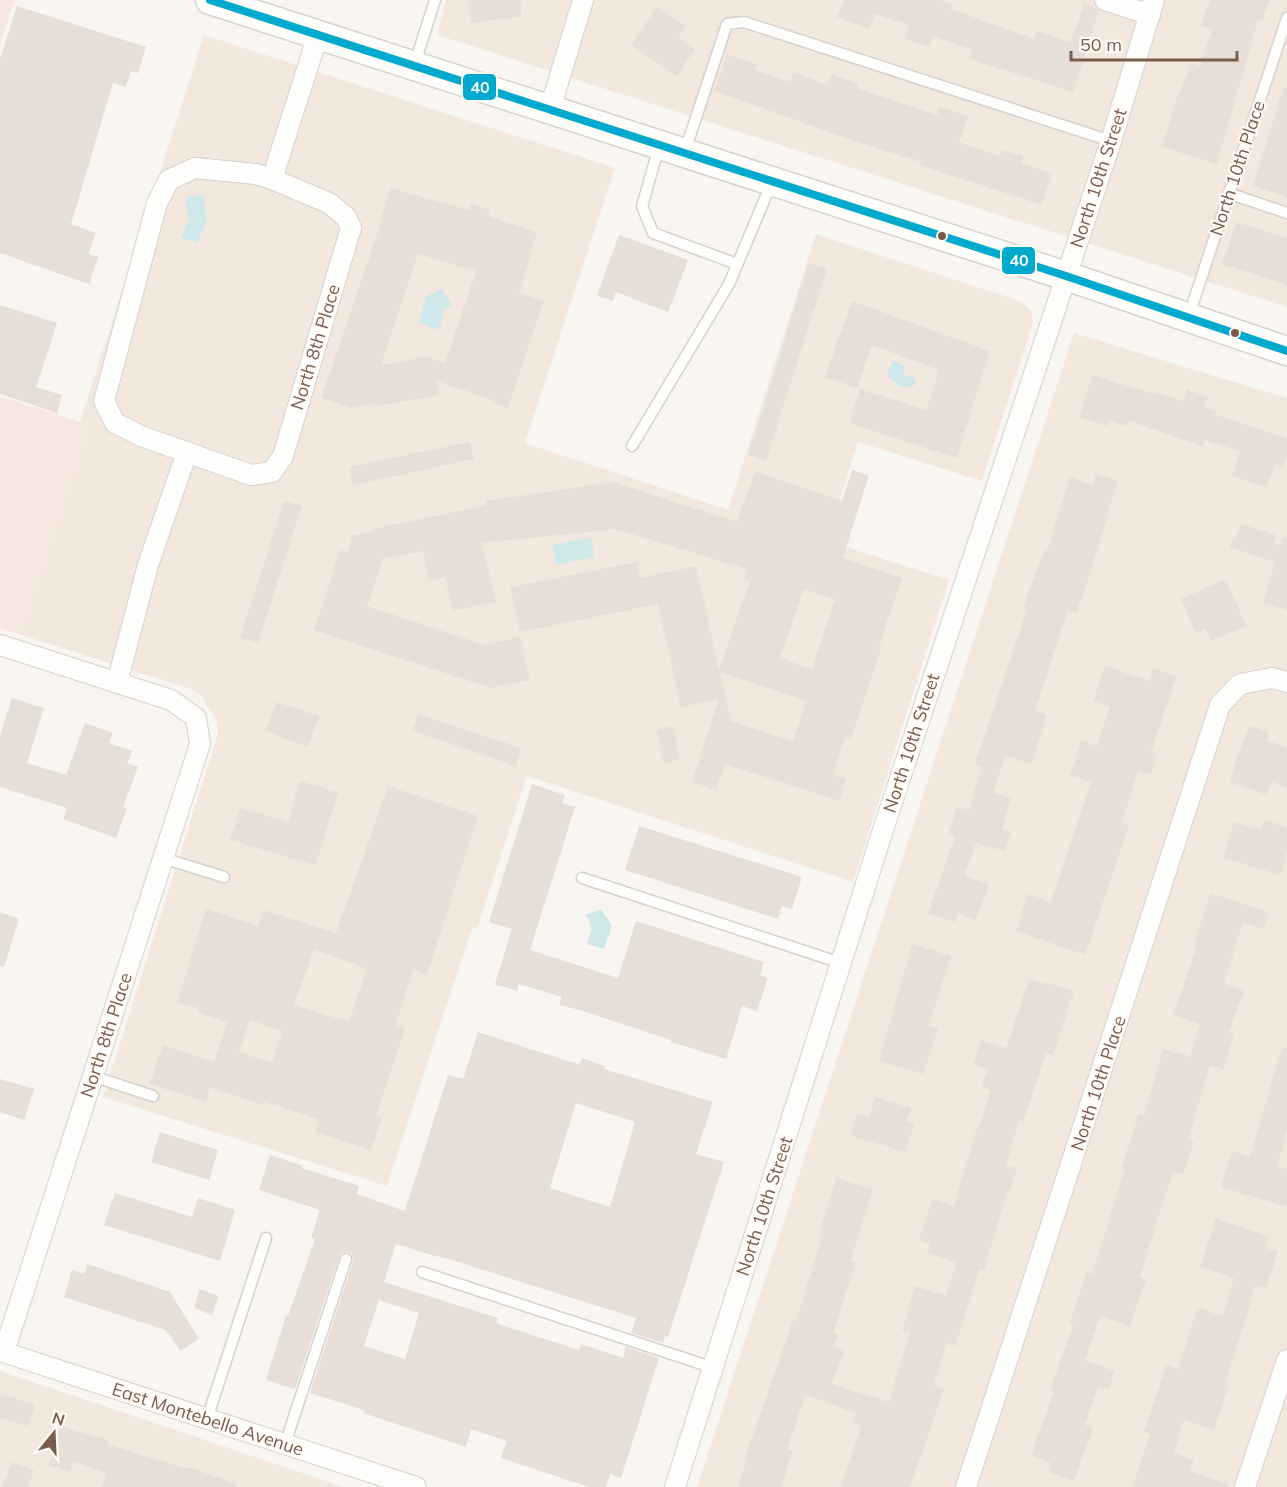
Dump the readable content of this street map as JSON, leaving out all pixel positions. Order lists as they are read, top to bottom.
{
  "streets": {
    "street": [
      "North 10th Place",
      "North 10th Street",
      "North 8th Place",
      "East Montebello Avenue"
    ]
  },
  "crossings": [
    ["North 8th Place", "East Montebello Avenue"]
  ],
  "lines": ["transit line 40"],
  "scale_bar": "50 m",
  "north": "top"
}
